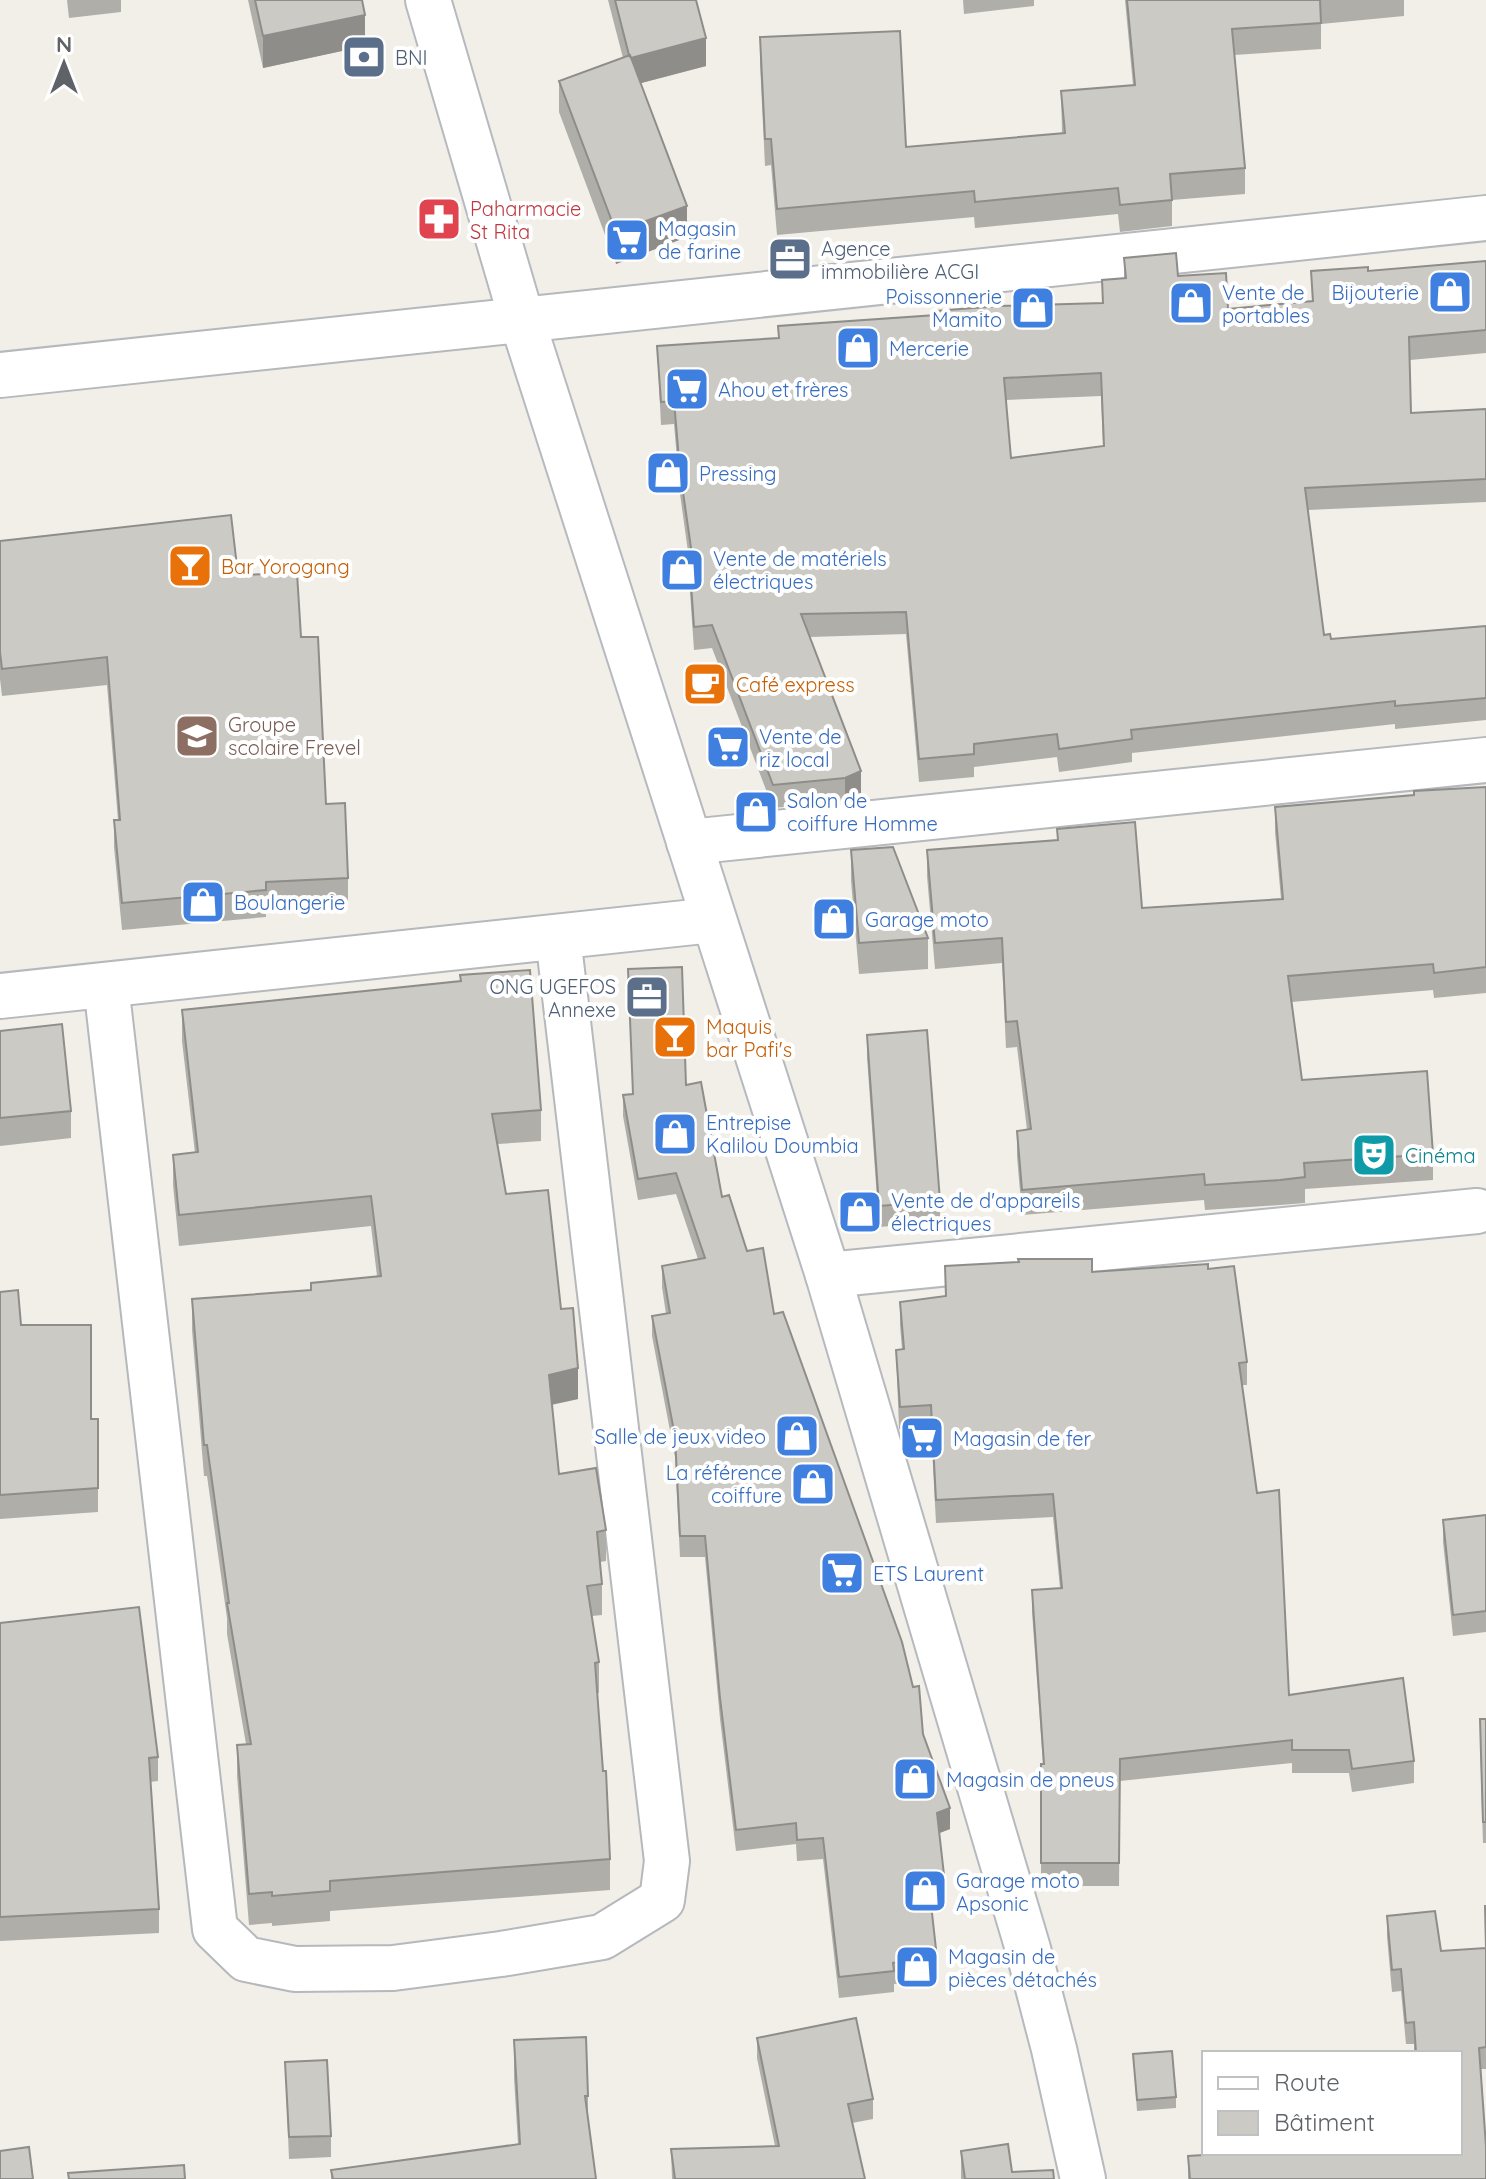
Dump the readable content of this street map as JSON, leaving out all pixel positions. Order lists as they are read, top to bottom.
{
  "places": {
    "bank": ["BNI"],
    "pharmacy": ["Paharmacie St Rita"],
    "supermarket": [
      "Magasin de farine",
      "Ahou et frères",
      "Vente de riz local",
      "Magasin de fer",
      "ETS Laurent"
    ],
    "office": ["Agence immobilière ACGI", "ONG UGEFOS Annexe"],
    "shop": [
      "Bijouterie",
      "Vente de portables",
      "Poissonnerie Mamito",
      "Mercerie",
      "Pressing",
      "Vente de matériels électriques",
      "Salon de coiffure Homme",
      "Boulangerie",
      "Garage moto",
      "Entrepise Kalilou Doumbia",
      "Vente de d'appareils électriques",
      "Salle de jeux video",
      "La référence coiffure",
      "Magasin de pneus",
      "Garage moto Apsonic",
      "Magasin de pièces détachés"
    ],
    "bar": ["Bar Yorogang", "Maquis bar Pafi's"],
    "cafe": ["Café express"],
    "school or university": ["Groupe scolaire Frevel"],
    "theatre": ["Cinéma"]
  },
  "legend": ["Route", "Bâtiment"],
  "north": "top"
}
